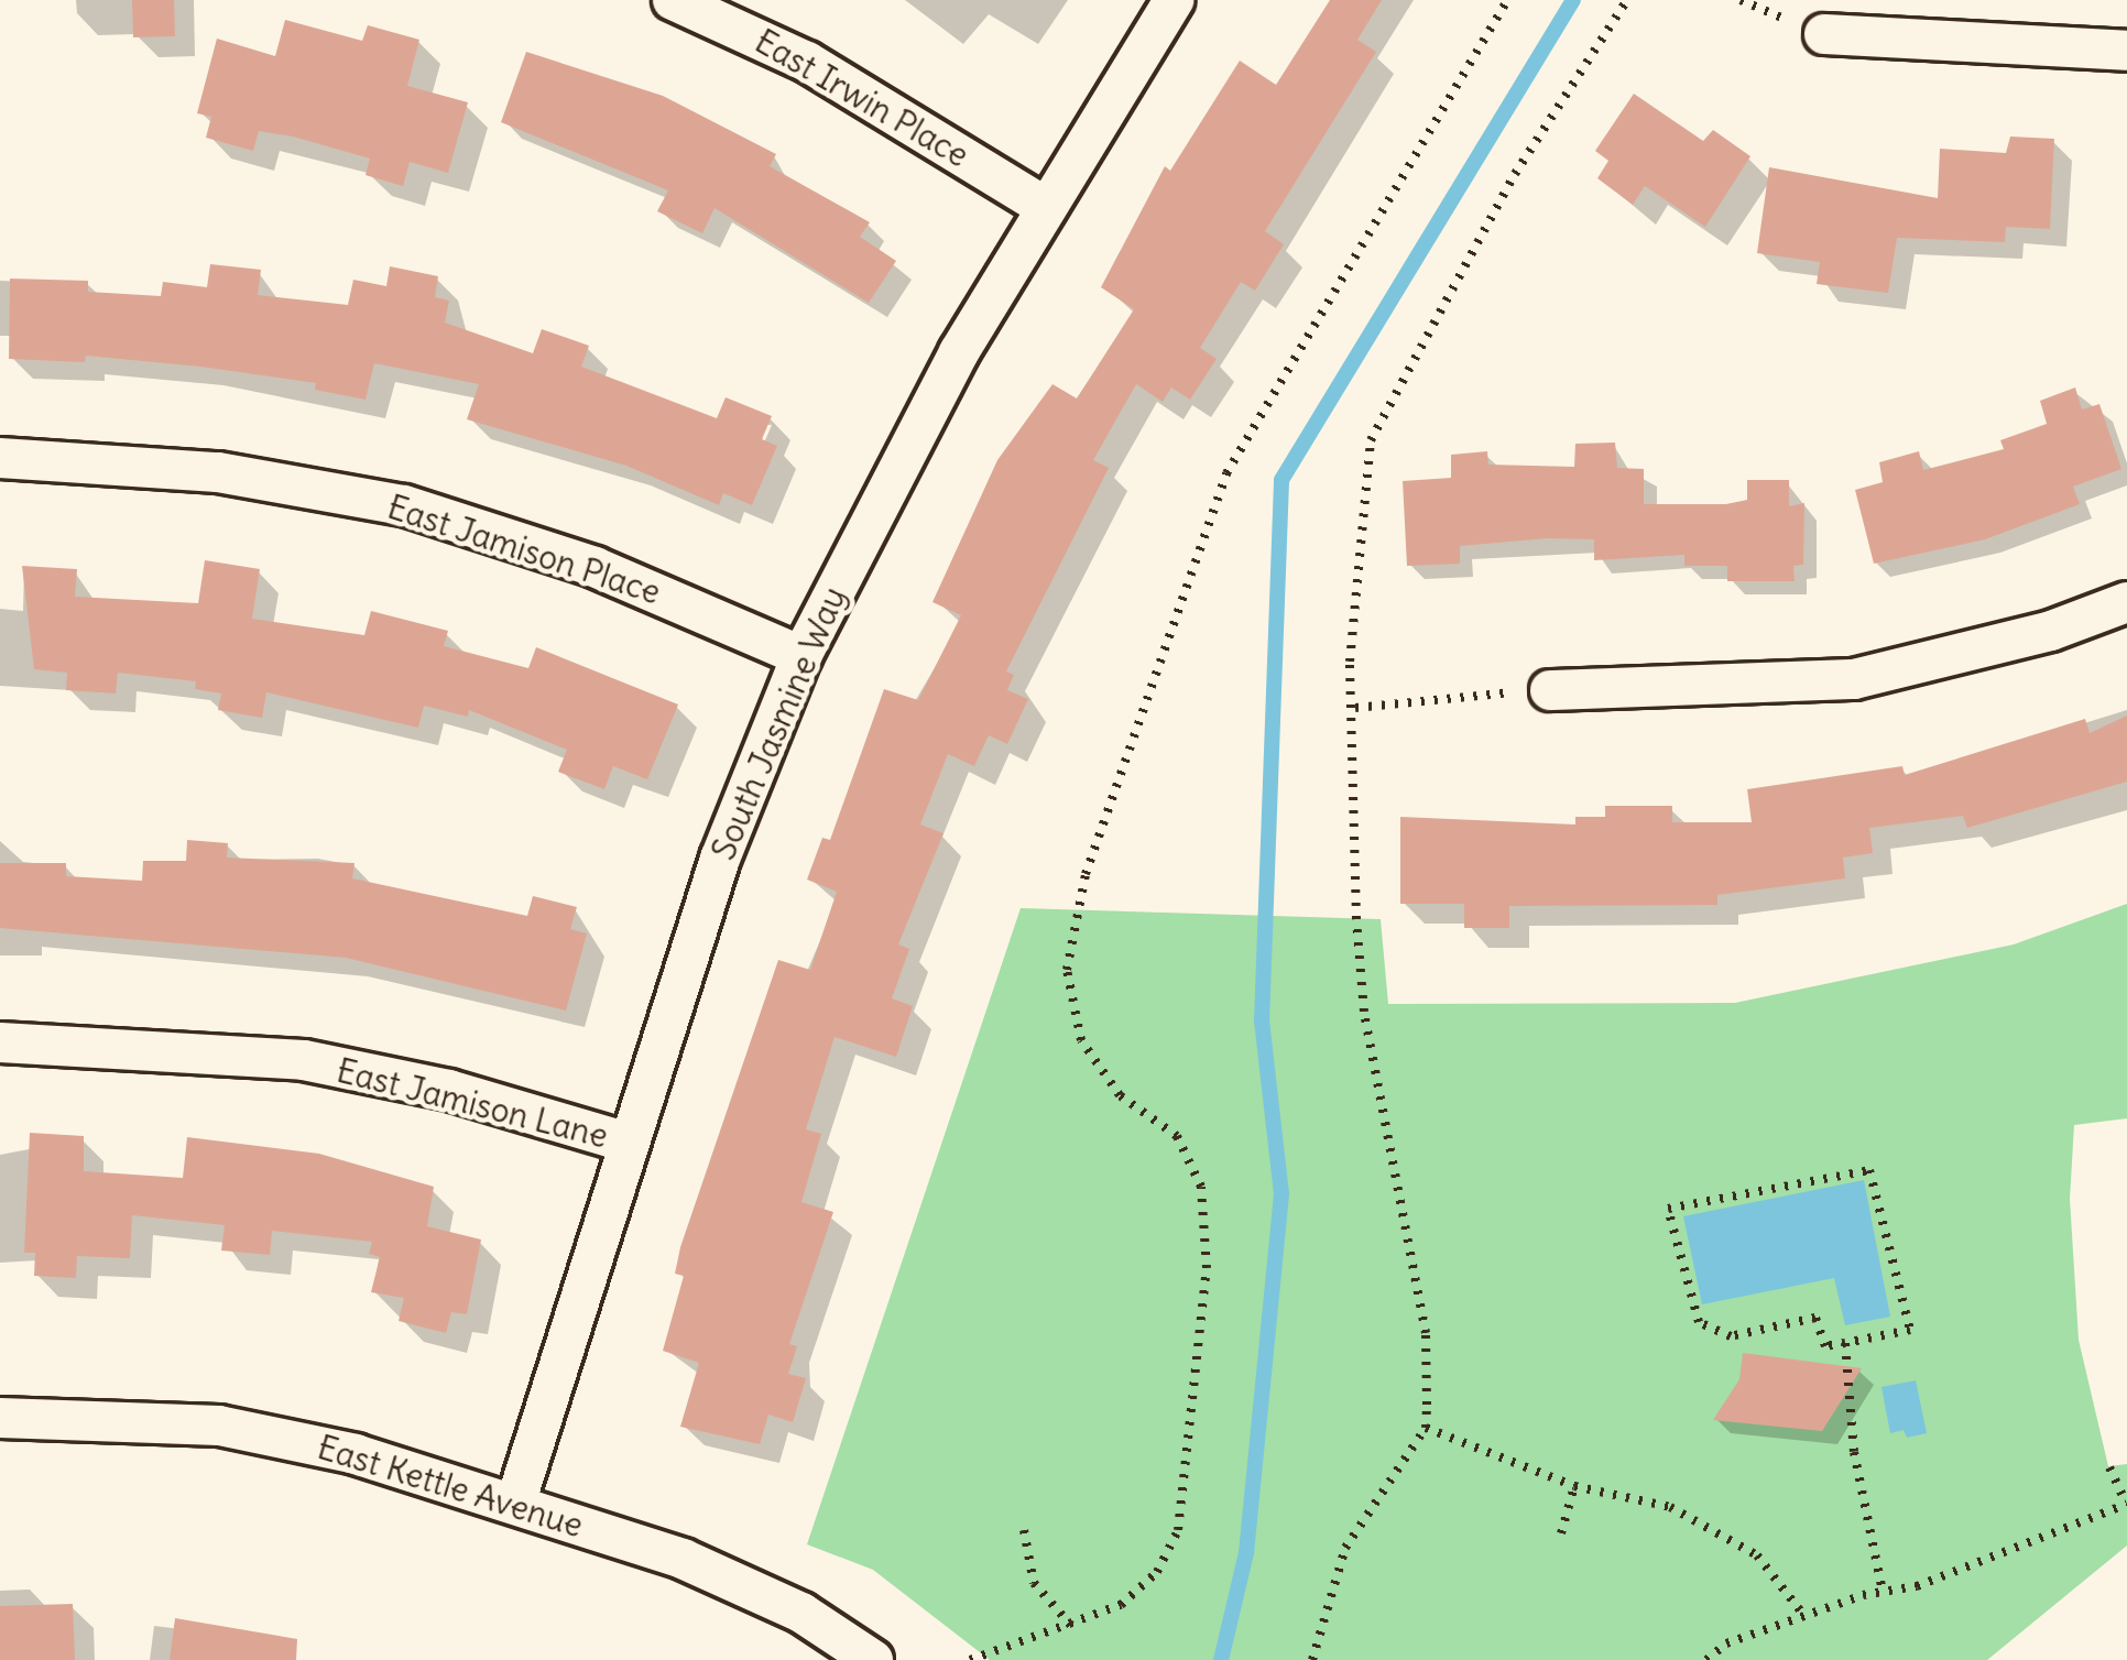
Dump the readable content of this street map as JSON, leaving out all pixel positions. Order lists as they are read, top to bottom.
{
  "streets": {
    "street": [
      "East Irwin Place",
      "East Jamison Place",
      "South Jasmine Way",
      "East Jamison Lane",
      "East Kettle Avenue"
    ]
  },
  "crossings": [
    ["East Irwin Place", "South Jasmine Way"],
    ["East Jamison Place", "South Jasmine Way"],
    ["South Jasmine Way", "East Jamison Lane"],
    ["South Jasmine Way", "East Kettle Avenue"]
  ]
}
